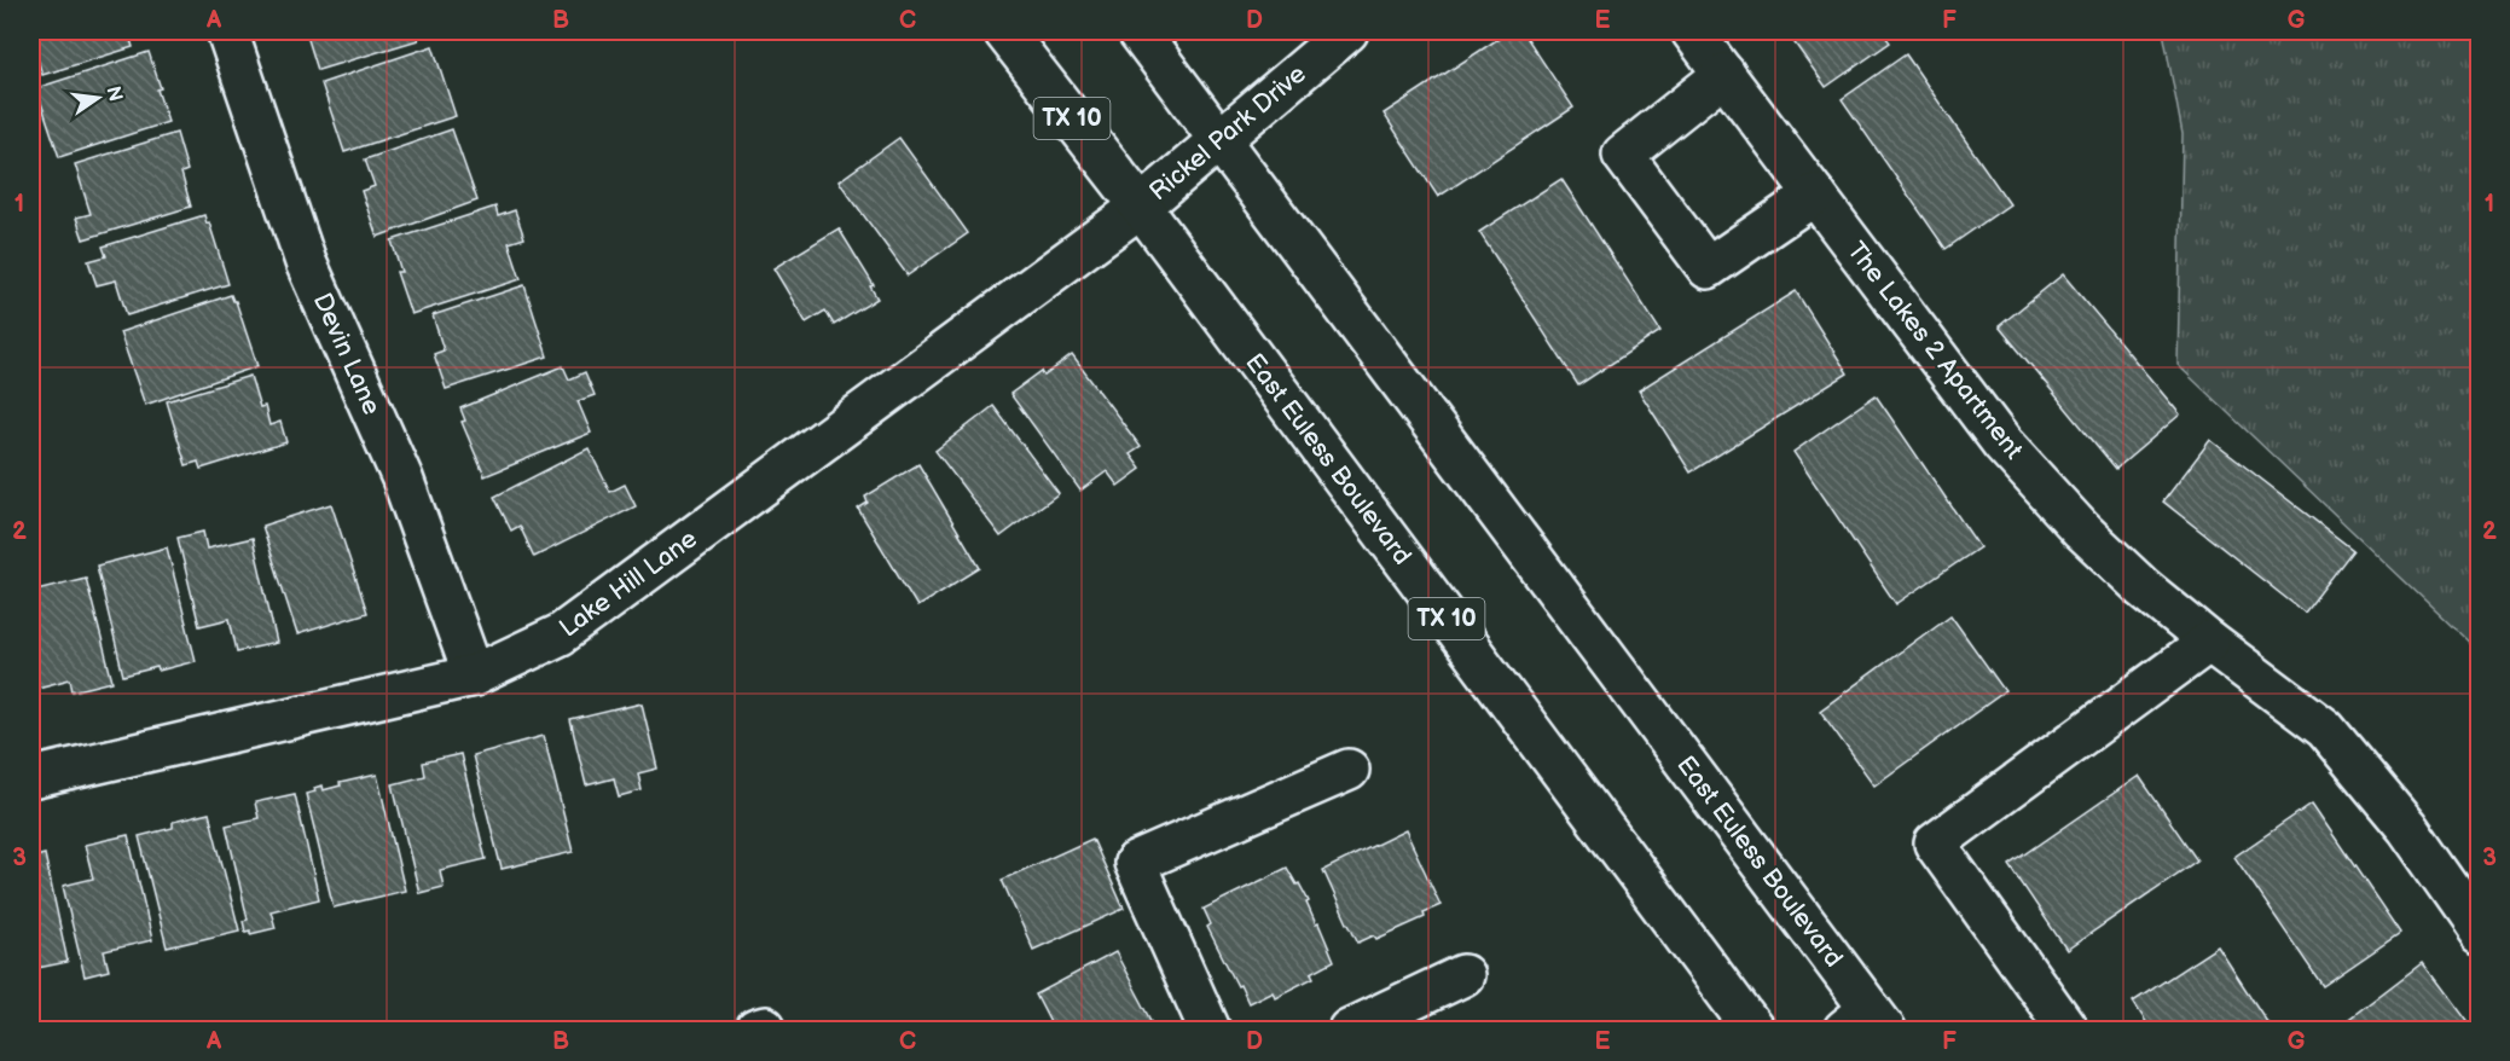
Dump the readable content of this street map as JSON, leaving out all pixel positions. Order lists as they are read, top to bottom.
{
  "streets": {
    "main road": [
      "TX 10",
      "Rickel Park Drive",
      "The Lakes 2 Apartment",
      "Devin Lane",
      "East Euless Boulevard",
      "Lake Hill Lane"
    ]
  },
  "crossings": [
    ["Rickel Park Drive", "East Euless Boulevard"],
    ["Rickel Park Drive", "Lake Hill Lane"],
    ["Devin Lane", "Lake Hill Lane"],
    ["East Euless Boulevard", "Lake Hill Lane"]
  ],
  "north": "right",
  "grid": {
    "columns": [
      "A",
      "B",
      "C",
      "D",
      "E",
      "F",
      "G"
    ],
    "rows": ["1", "2", "3"]
  }
}
